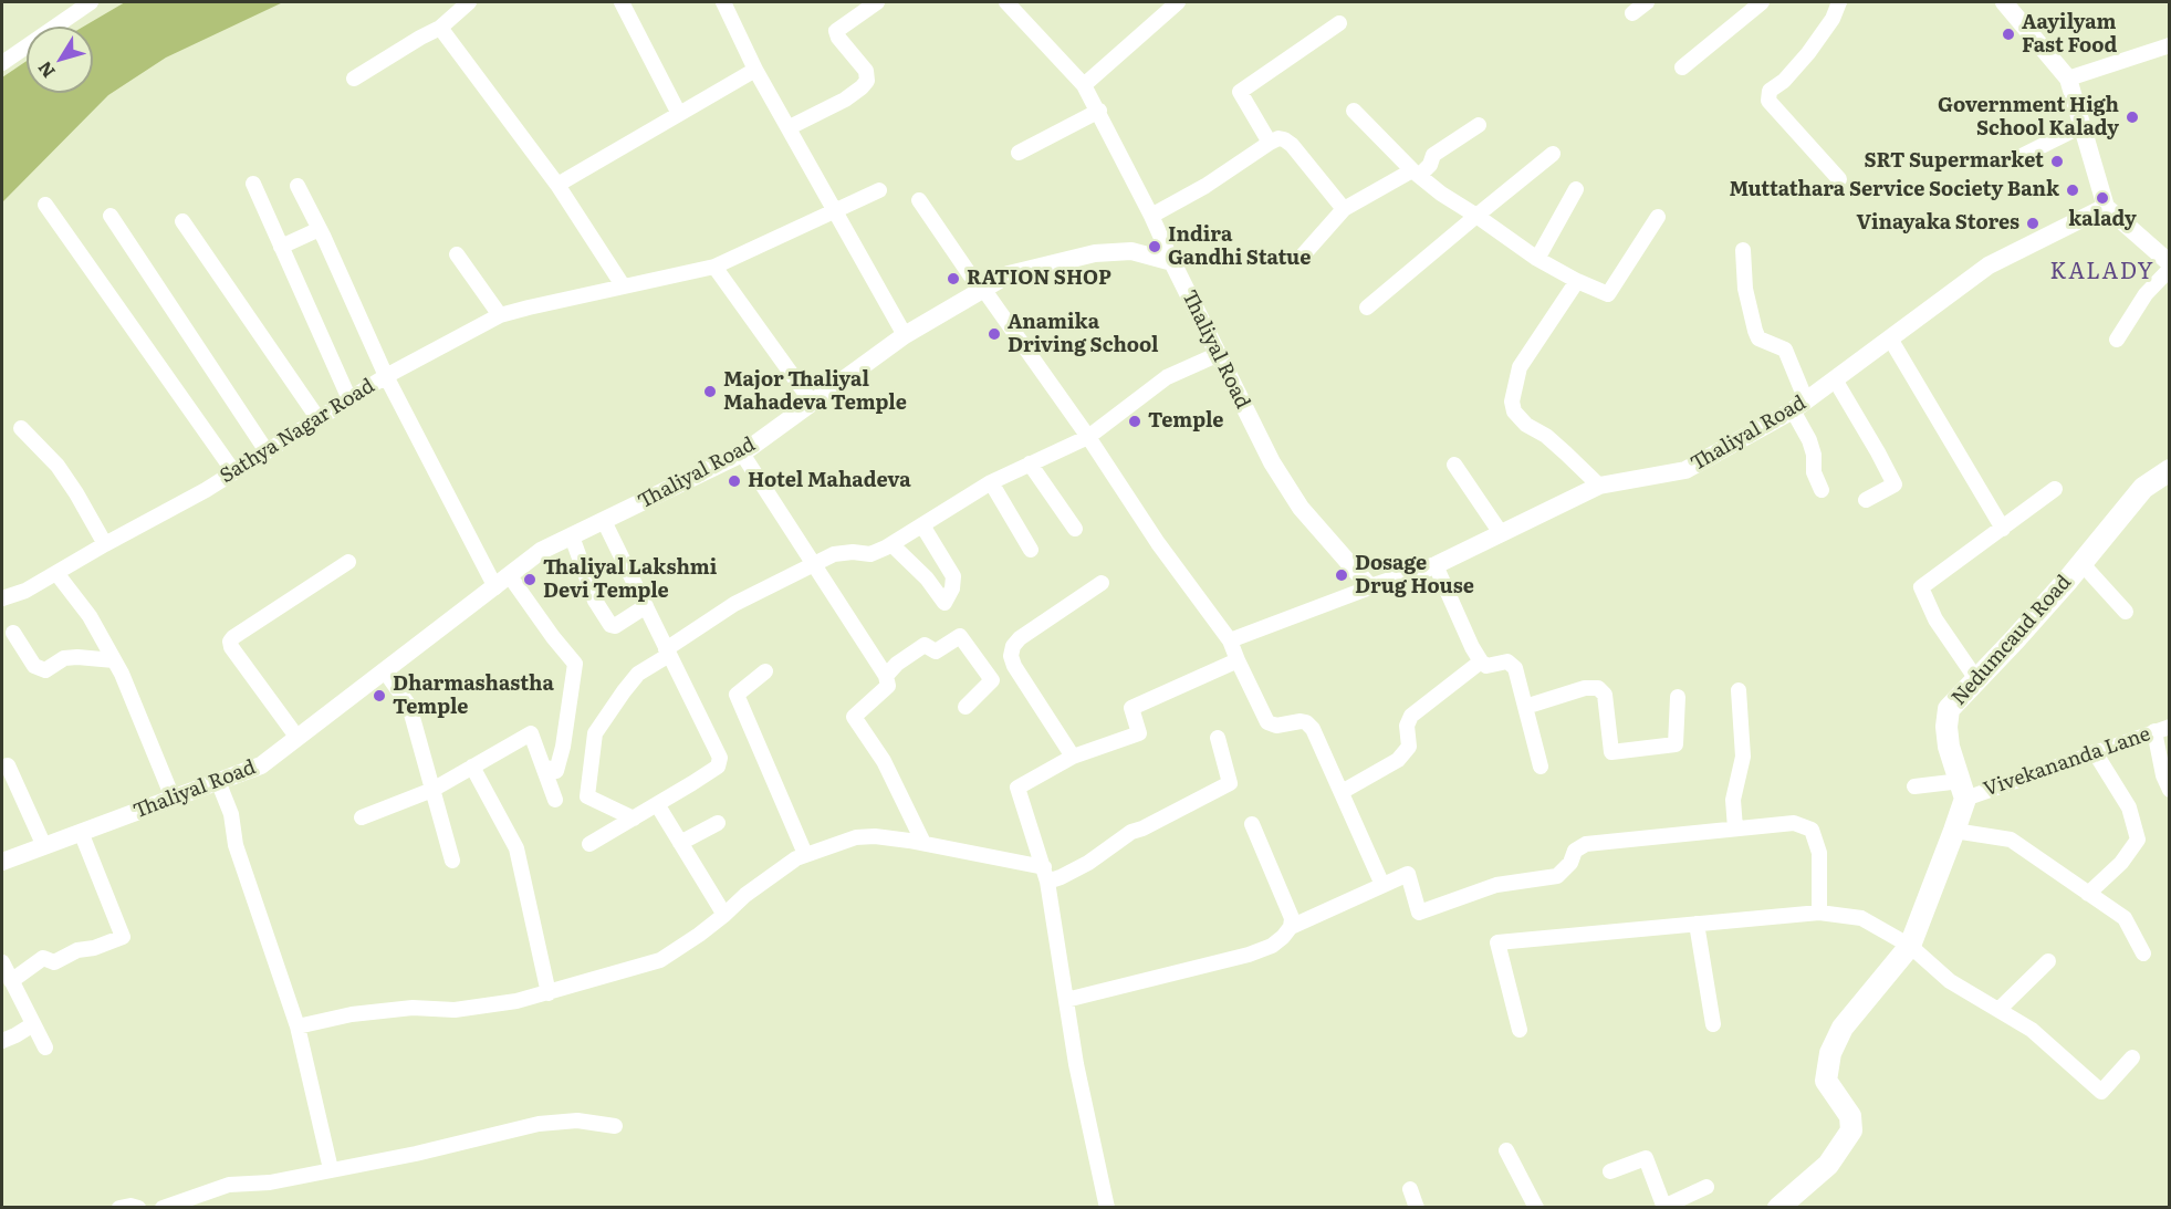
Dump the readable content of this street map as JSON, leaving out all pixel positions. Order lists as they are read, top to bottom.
{
  "streets": {
    "main road": ["Nedumcaud Road"],
    "street": ["Thaliyal Road", "Sathya Nagar Road", "Vivekananda Lane"]
  },
  "crossings": [
    ["Thaliyal Road", "Sathya Nagar Road"],
    ["Nedumcaud Road", "Vivekananda Lane"]
  ],
  "districts": ["KALADY"],
  "places": [
    "Aayilyam Fast Food",
    "Government High School Kalady",
    "SRT Supermarket",
    "Muttathara Service Society Bank",
    "kalady",
    "Vinayaka Stores",
    "Indira Gandhi Statue",
    "RATION SHOP",
    "Anamika Driving School",
    "Major Thaliyal Mahadeva Temple",
    "Temple",
    "Hotel Mahadeva",
    "Dosage Drug House",
    "Thaliyal Lakshmi Devi Temple",
    "Dharmashastha Temple"
  ],
  "north": "bottom left"
}
